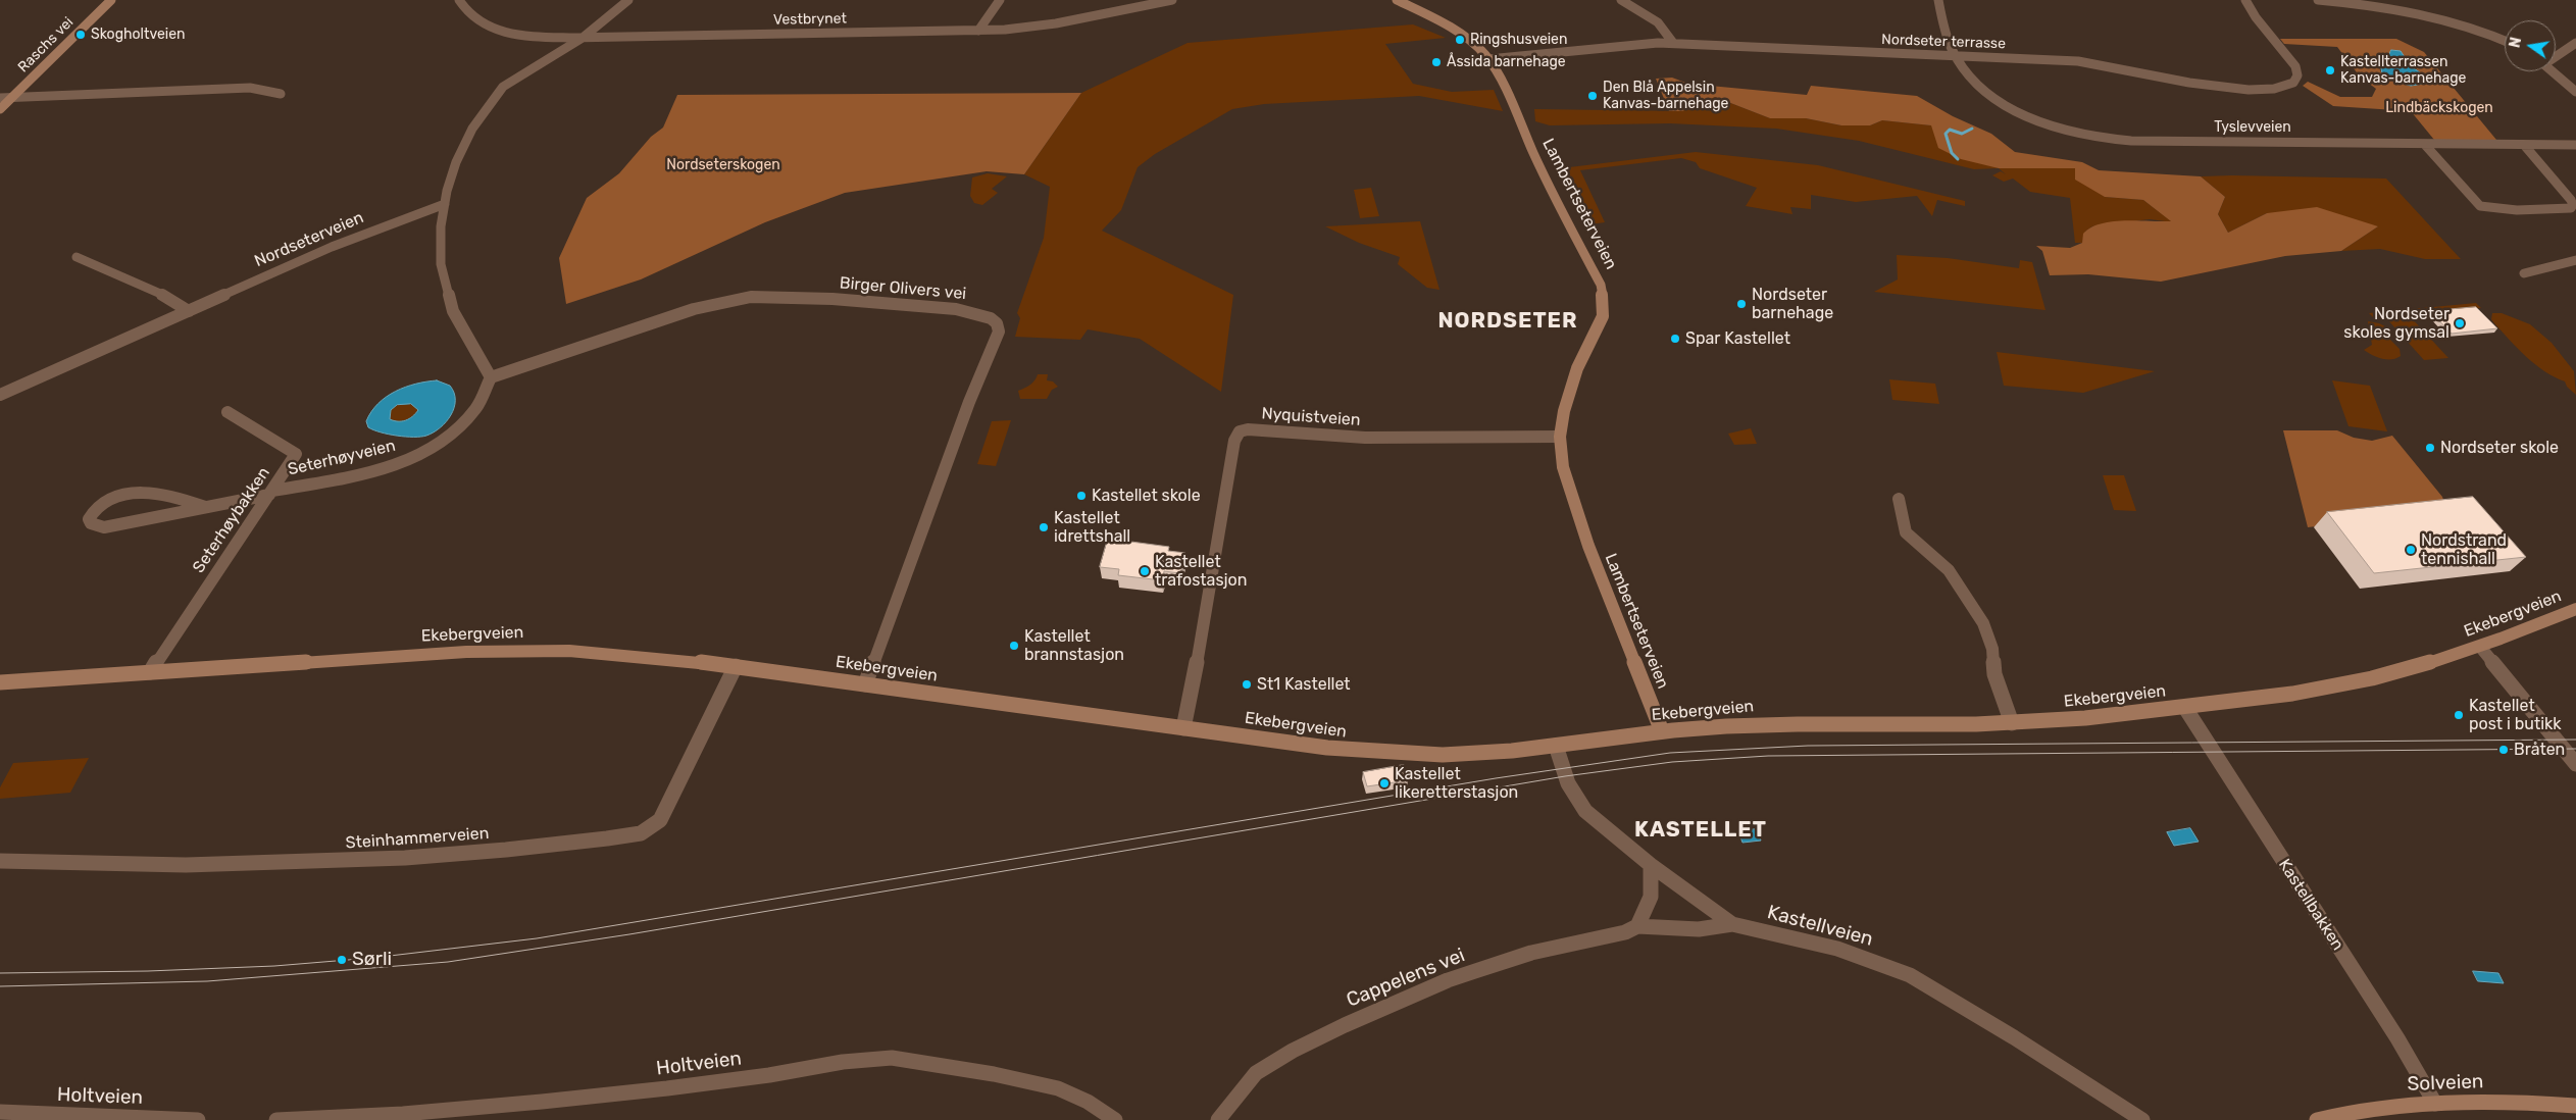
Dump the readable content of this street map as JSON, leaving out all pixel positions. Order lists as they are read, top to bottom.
{
  "streets": {
    "main road": [
      "Raschs vei",
      "Lambertseterveien",
      "Ekebergveien",
      "Solveien"
    ],
    "street": [
      "Vestbrynet",
      "Nordseter terrasse",
      "Tyslevveien",
      "Nordseterveien",
      "Birger Olivers vei",
      "Nyquistveien",
      "Seterhøyveien",
      "Seterhøybakken",
      "Steinhammerveien",
      "Kastellbakken",
      "Kastellveien",
      "Cappelens vei",
      "Holtveien"
    ]
  },
  "crossings": [
    ["Nordseter terrasse", "Tyslevveien"],
    ["Nordseter terrasse", "Lambertseterveien"],
    ["Lambertseterveien", "Nyquistveien"],
    ["Lambertseterveien", "Ekebergveien"],
    ["Birger Olivers vei", "Seterhøyveien"],
    ["Birger Olivers vei", "Ekebergveien"],
    ["Nyquistveien", "Ekebergveien"],
    ["Seterhøyveien", "Seterhøybakken"],
    ["Seterhøybakken", "Ekebergveien"],
    ["Ekebergveien", "Steinhammerveien"],
    ["Ekebergveien", "Kastellbakken"],
    ["Ekebergveien", "Kastellveien"],
    ["Kastellbakken", "Solveien"],
    ["Kastellveien", "Cappelens vei"]
  ],
  "districts": ["NORDSETER", "KASTELLET"],
  "parks": ["Lindbäckskogen", "Nordseterskogen"],
  "places": [
    "Skogholtveien",
    "Ringshusveien",
    "Åssida barnehage",
    "Kastellterrassen Kanvas-barnehage",
    "Den Blå Appelsin Kanvas-barnehage",
    "Nordseter barnehage",
    "Nordseter skoles gymsal",
    "Spar Kastellet",
    "Nordseter skole",
    "Kastellet skole",
    "Kastellet idrettshall",
    "Nordstrand tennishall",
    "Kastellet trafostasjon",
    "Kastellet brannstasjon",
    "St1 Kastellet",
    "Kastellet post i butikk",
    "Bråten",
    "Kastellet likeretterstasjon",
    "Sørli"
  ],
  "north": "left"
}
